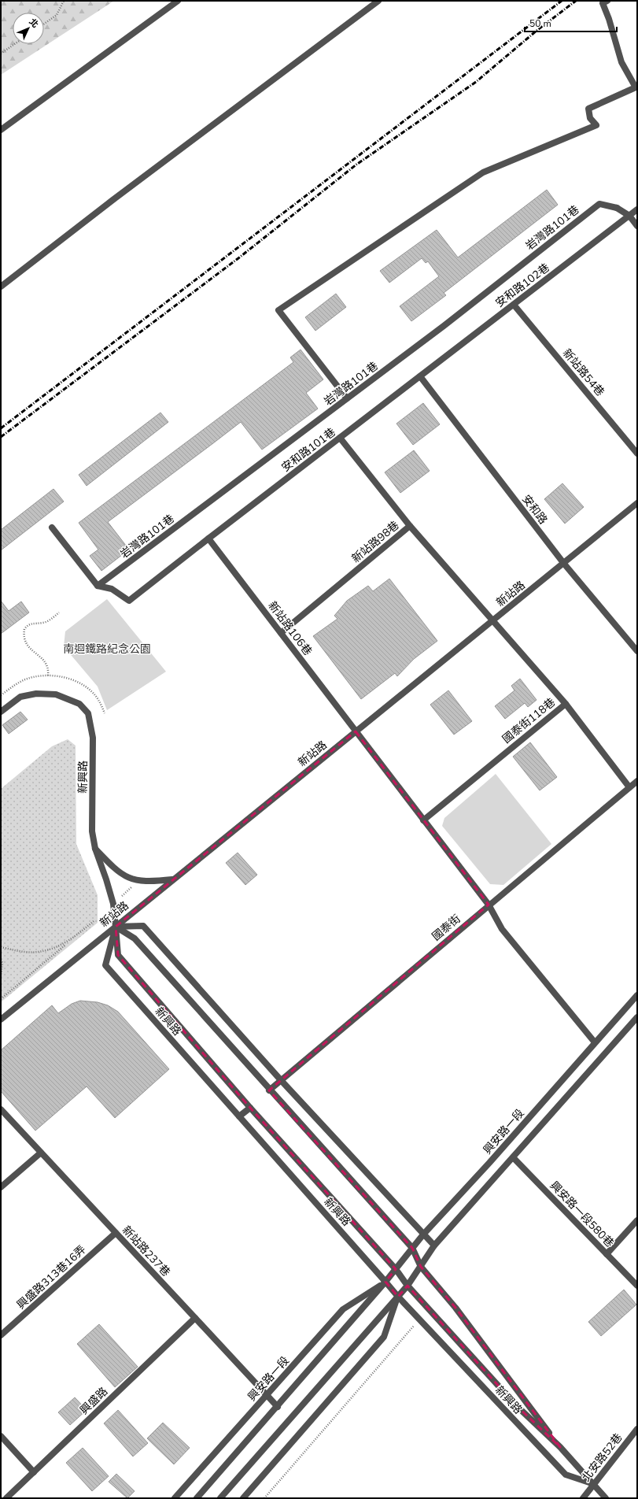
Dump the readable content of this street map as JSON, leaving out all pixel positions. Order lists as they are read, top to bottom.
{
  "streets": {
    "street": [
      "岩灣路101巷",
      "安和路102巷",
      "新站路54巷",
      "安和路101巷",
      "安和路",
      "新站路98巷",
      "新站路",
      "新站路106巷",
      "國泰街118巷",
      "新興路",
      "國泰街",
      "興安路一段",
      "興安路一段580巷",
      "新站路237巷",
      "興盛路313巷16弄",
      "興盛路",
      "北安路52巷"
    ]
  },
  "crossings": [
    ["岩灣路101巷", "安和路102巷"],
    ["岩灣路101巷", "安和路101巷"],
    ["安和路102巷", "新站路54巷"],
    ["安和路102巷", "安和路101巷"],
    ["安和路102巷", "安和路"],
    ["安和路101巷", "安和路"],
    ["安和路101巷", "新站路98巷"],
    ["安和路101巷", "新站路106巷"],
    ["安和路", "新站路"],
    ["新站路98巷", "新站路106巷"],
    ["新站路", "新站路106巷"],
    ["新站路", "新興路"],
    ["新站路106巷", "國泰街118巷"],
    ["新站路106巷", "國泰街"],
    ["新站路106巷", "興安路一段"],
    ["國泰街118巷", "國泰街"],
    ["新興路", "國泰街"],
    ["新興路", "興安路一段"],
    ["新興路", "北安路52巷"],
    ["興安路一段", "新站路237巷"],
    ["新站路237巷", "興盛路313巷16弄"],
    ["新站路237巷", "興盛路"]
  ],
  "parks": ["南迴鐵路紀念公園"],
  "scale_bar": "50 m",
  "north": "top right"
}
